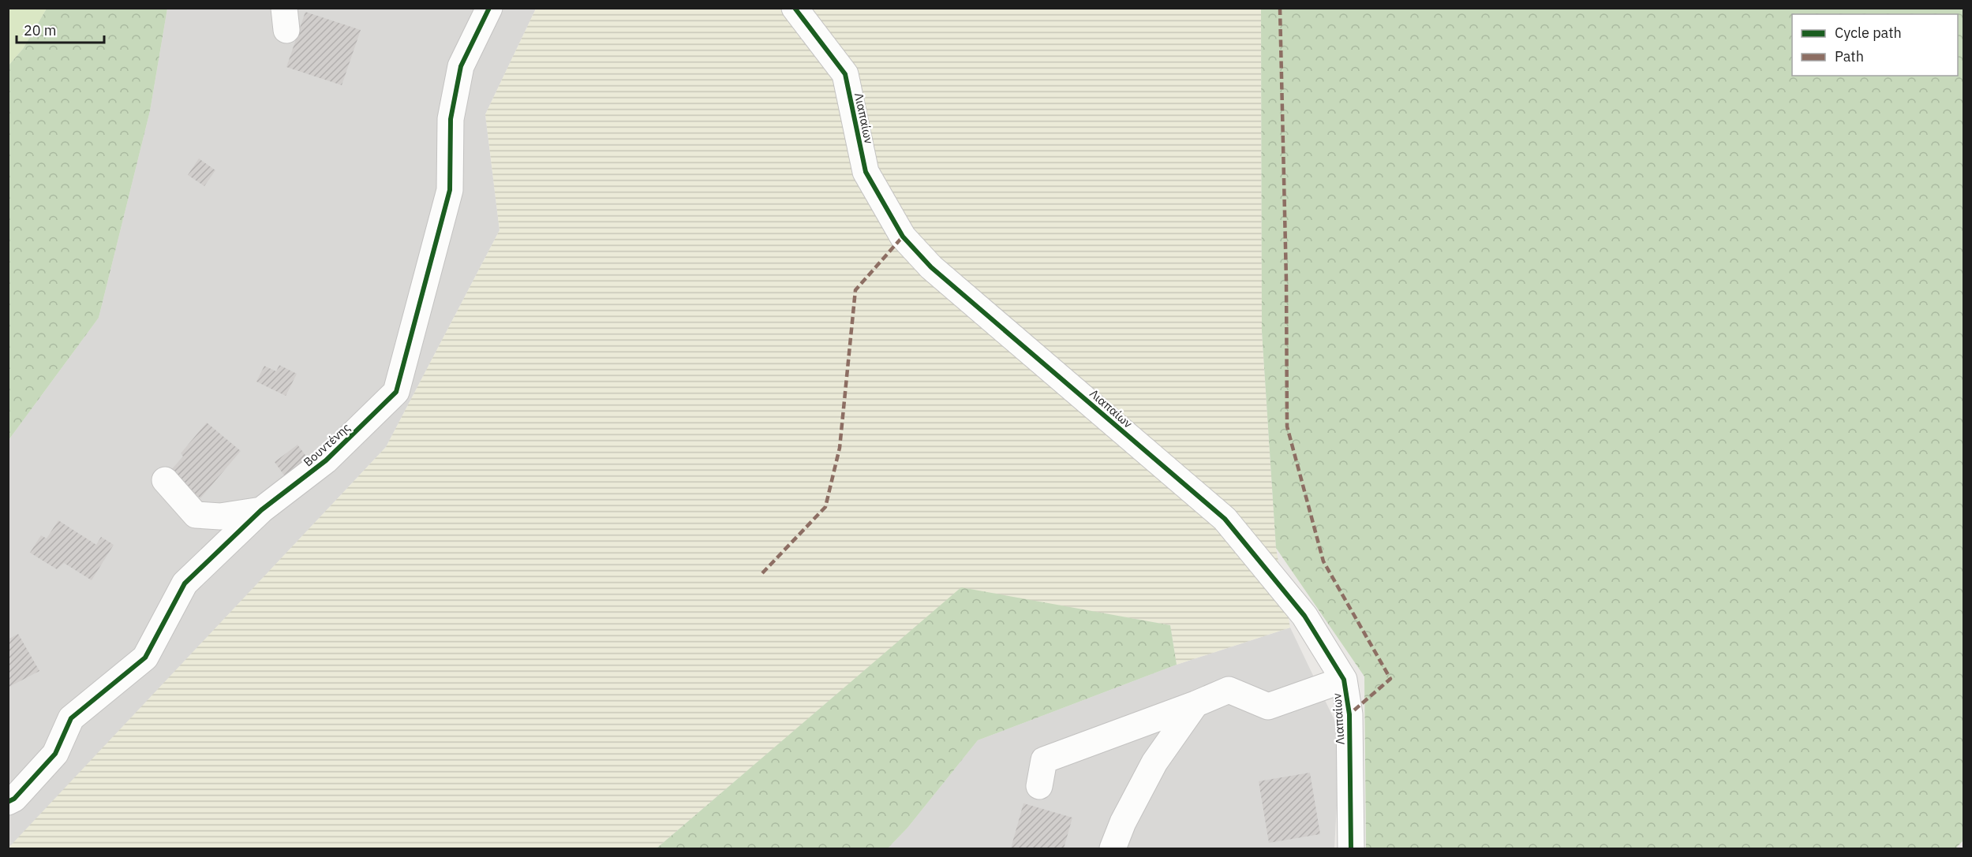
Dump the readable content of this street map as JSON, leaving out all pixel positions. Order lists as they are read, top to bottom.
{
  "streets": {
    "street": ["Λιαπαίων", "Βουντένης"]
  },
  "legend": ["Cycle path", "Path"],
  "scale_bar": "20 m"
}
